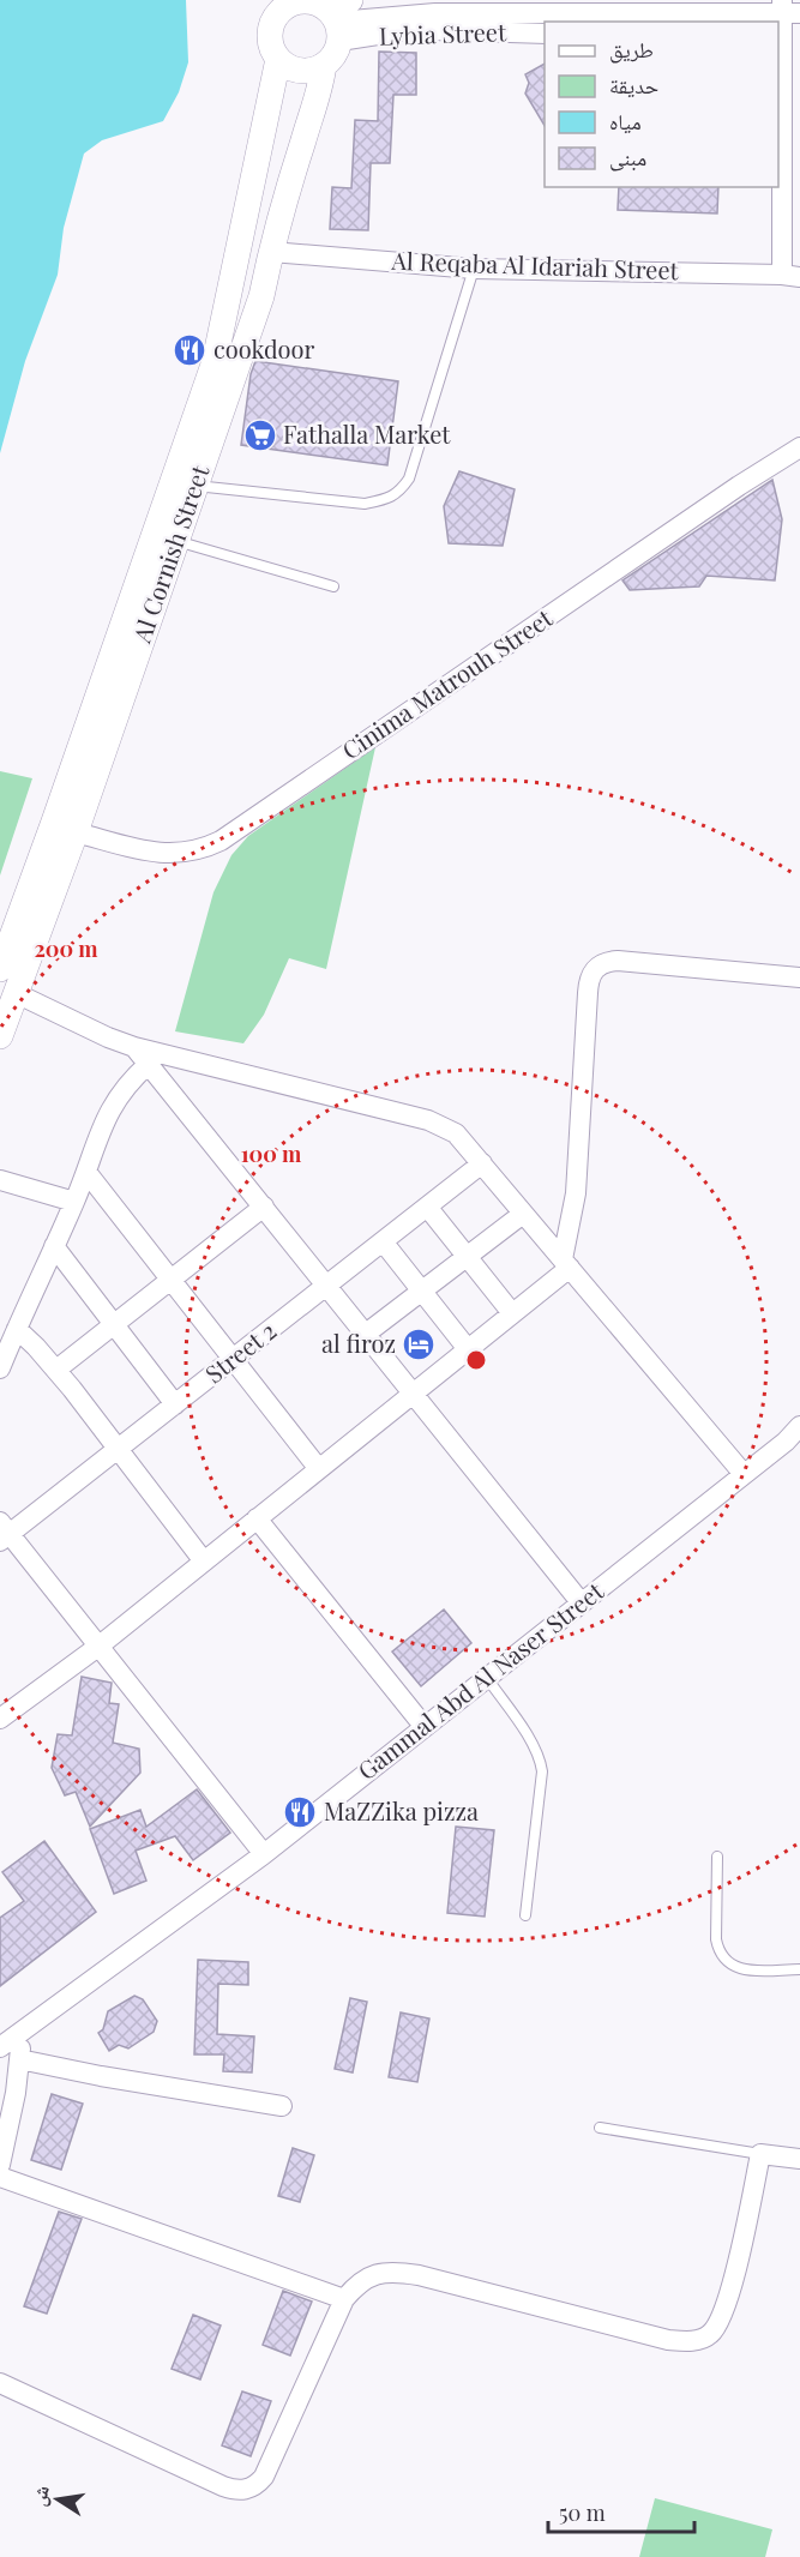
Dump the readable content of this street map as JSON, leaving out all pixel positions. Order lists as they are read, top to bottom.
{
  "streets": {
    "street": [
      "Lybia Street",
      "Al Reqaba Al Idariah Street",
      "Al Cornish Street",
      "Cinima Matrouh Street",
      "Street 2",
      "Gammal Abd Al Naser Street"
    ]
  },
  "crossings": [
    ["Lybia Street", "Al Cornish Street"],
    ["Al Reqaba Al Idariah Street", "Al Cornish Street"],
    ["Al Cornish Street", "Cinima Matrouh Street"]
  ],
  "places": {
    "restaurant": ["cookdoor", "MaZZika pizza"],
    "supermarket": ["Fathalla Market"],
    "hotel": ["al firoz"]
  },
  "legend": [
    "طريق",
    "حديقة",
    "مياه",
    "مبنى"
  ],
  "scale_bar": "50 m",
  "north": "left",
  "rings": ["200 m", "100 m"]
}
